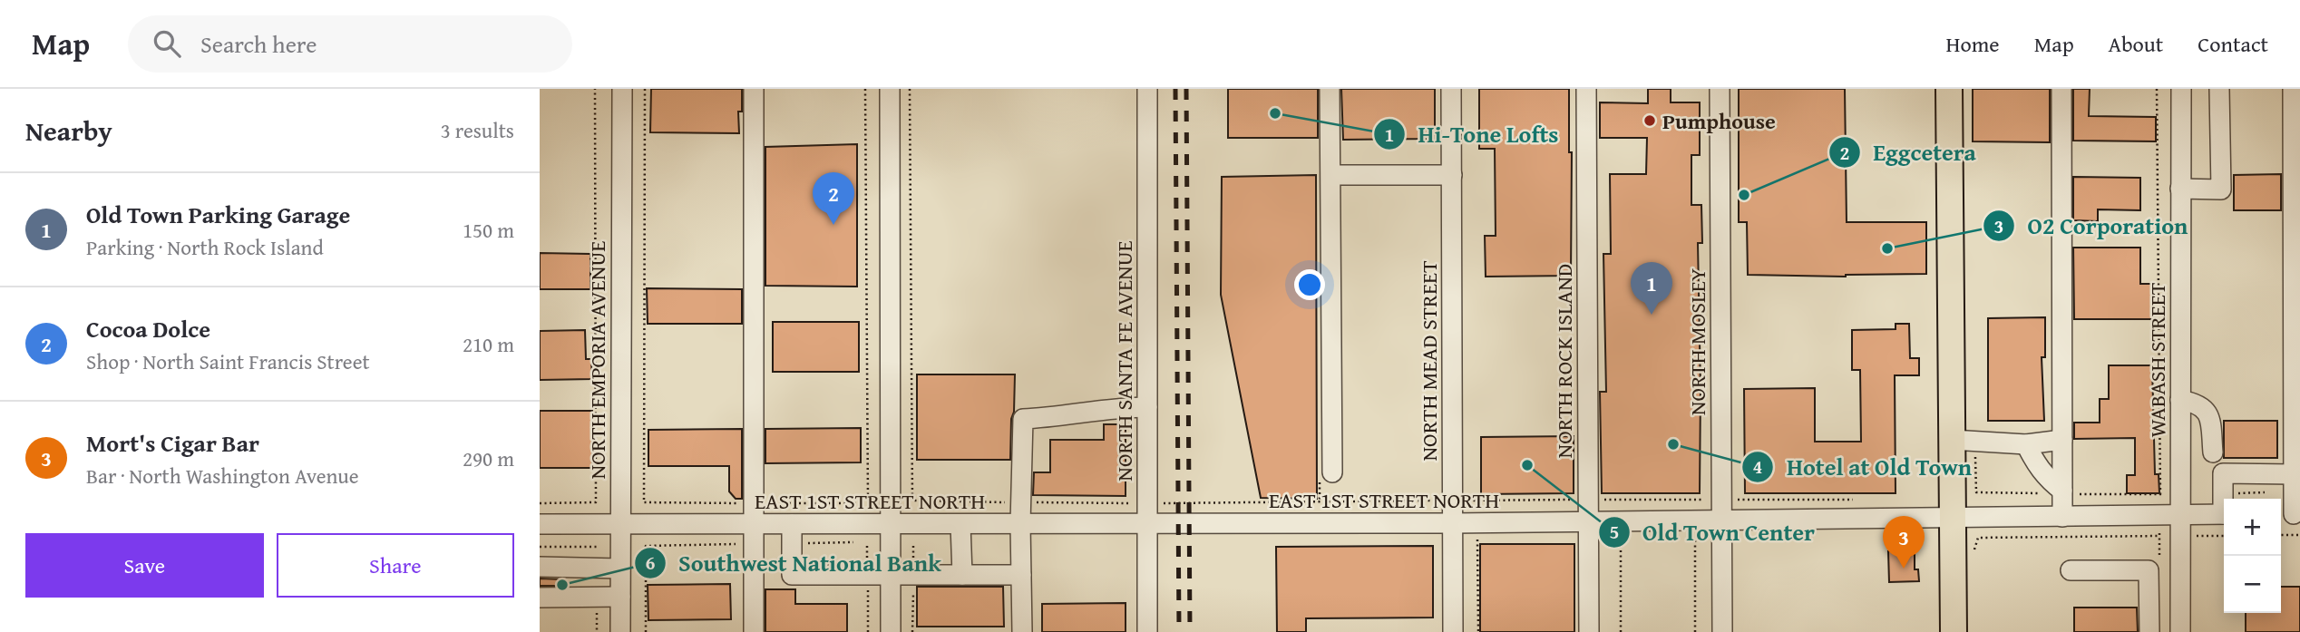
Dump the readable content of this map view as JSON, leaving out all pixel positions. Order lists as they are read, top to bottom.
{
  "streets": {
    "street": [
      "NORTH MOSLEY",
      "NORTH EMPORIA AVENUE",
      "WABASH STREET",
      "NORTH SANTA FE AVENUE",
      "NORTH MEAD STREET",
      "NORTH ROCK ISLAND",
      "EAST 1ST STREET NORTH"
    ]
  },
  "crossings": [
    ["NORTH MOSLEY", "EAST 1ST STREET NORTH"],
    ["NORTH EMPORIA AVENUE", "EAST 1ST STREET NORTH"],
    ["WABASH STREET", "EAST 1ST STREET NORTH"],
    ["NORTH SANTA FE AVENUE", "EAST 1ST STREET NORTH"],
    ["NORTH MEAD STREET", "EAST 1ST STREET NORTH"],
    ["NORTH ROCK ISLAND", "EAST 1ST STREET NORTH"]
  ],
  "places": [
    "Hi-Tone Lofts",
    "Pumphouse",
    "Eggcetera",
    "O2 Corporation",
    "Hotel at Old Town",
    "Old Town Center",
    "Southwest National Bank"
  ],
  "page": {
    "header": "Map",
    "search": "Search here",
    "nav": [
      "Home",
      "Map",
      "About",
      "Contact"
    ],
    "heading": ["Nearby", "3 results"],
    "list": [
      {
        "mark": "1",
        "name": "Old Town Parking Garage",
        "note": "Parking · North Rock Island",
        "value": "150 m"
      },
      {
        "mark": "2",
        "name": "Cocoa Dolce",
        "note": "Shop · North Saint Francis Street",
        "value": "210 m"
      },
      {
        "mark": "3",
        "name": "Mort's Cigar Bar",
        "note": "Bar · North Washington Avenue",
        "value": "290 m"
      }
    ],
    "pins": ["2", "1", "3"],
    "map_buttons": ["+", "−"],
    "buttons": ["Save", "Share"]
  }
}
